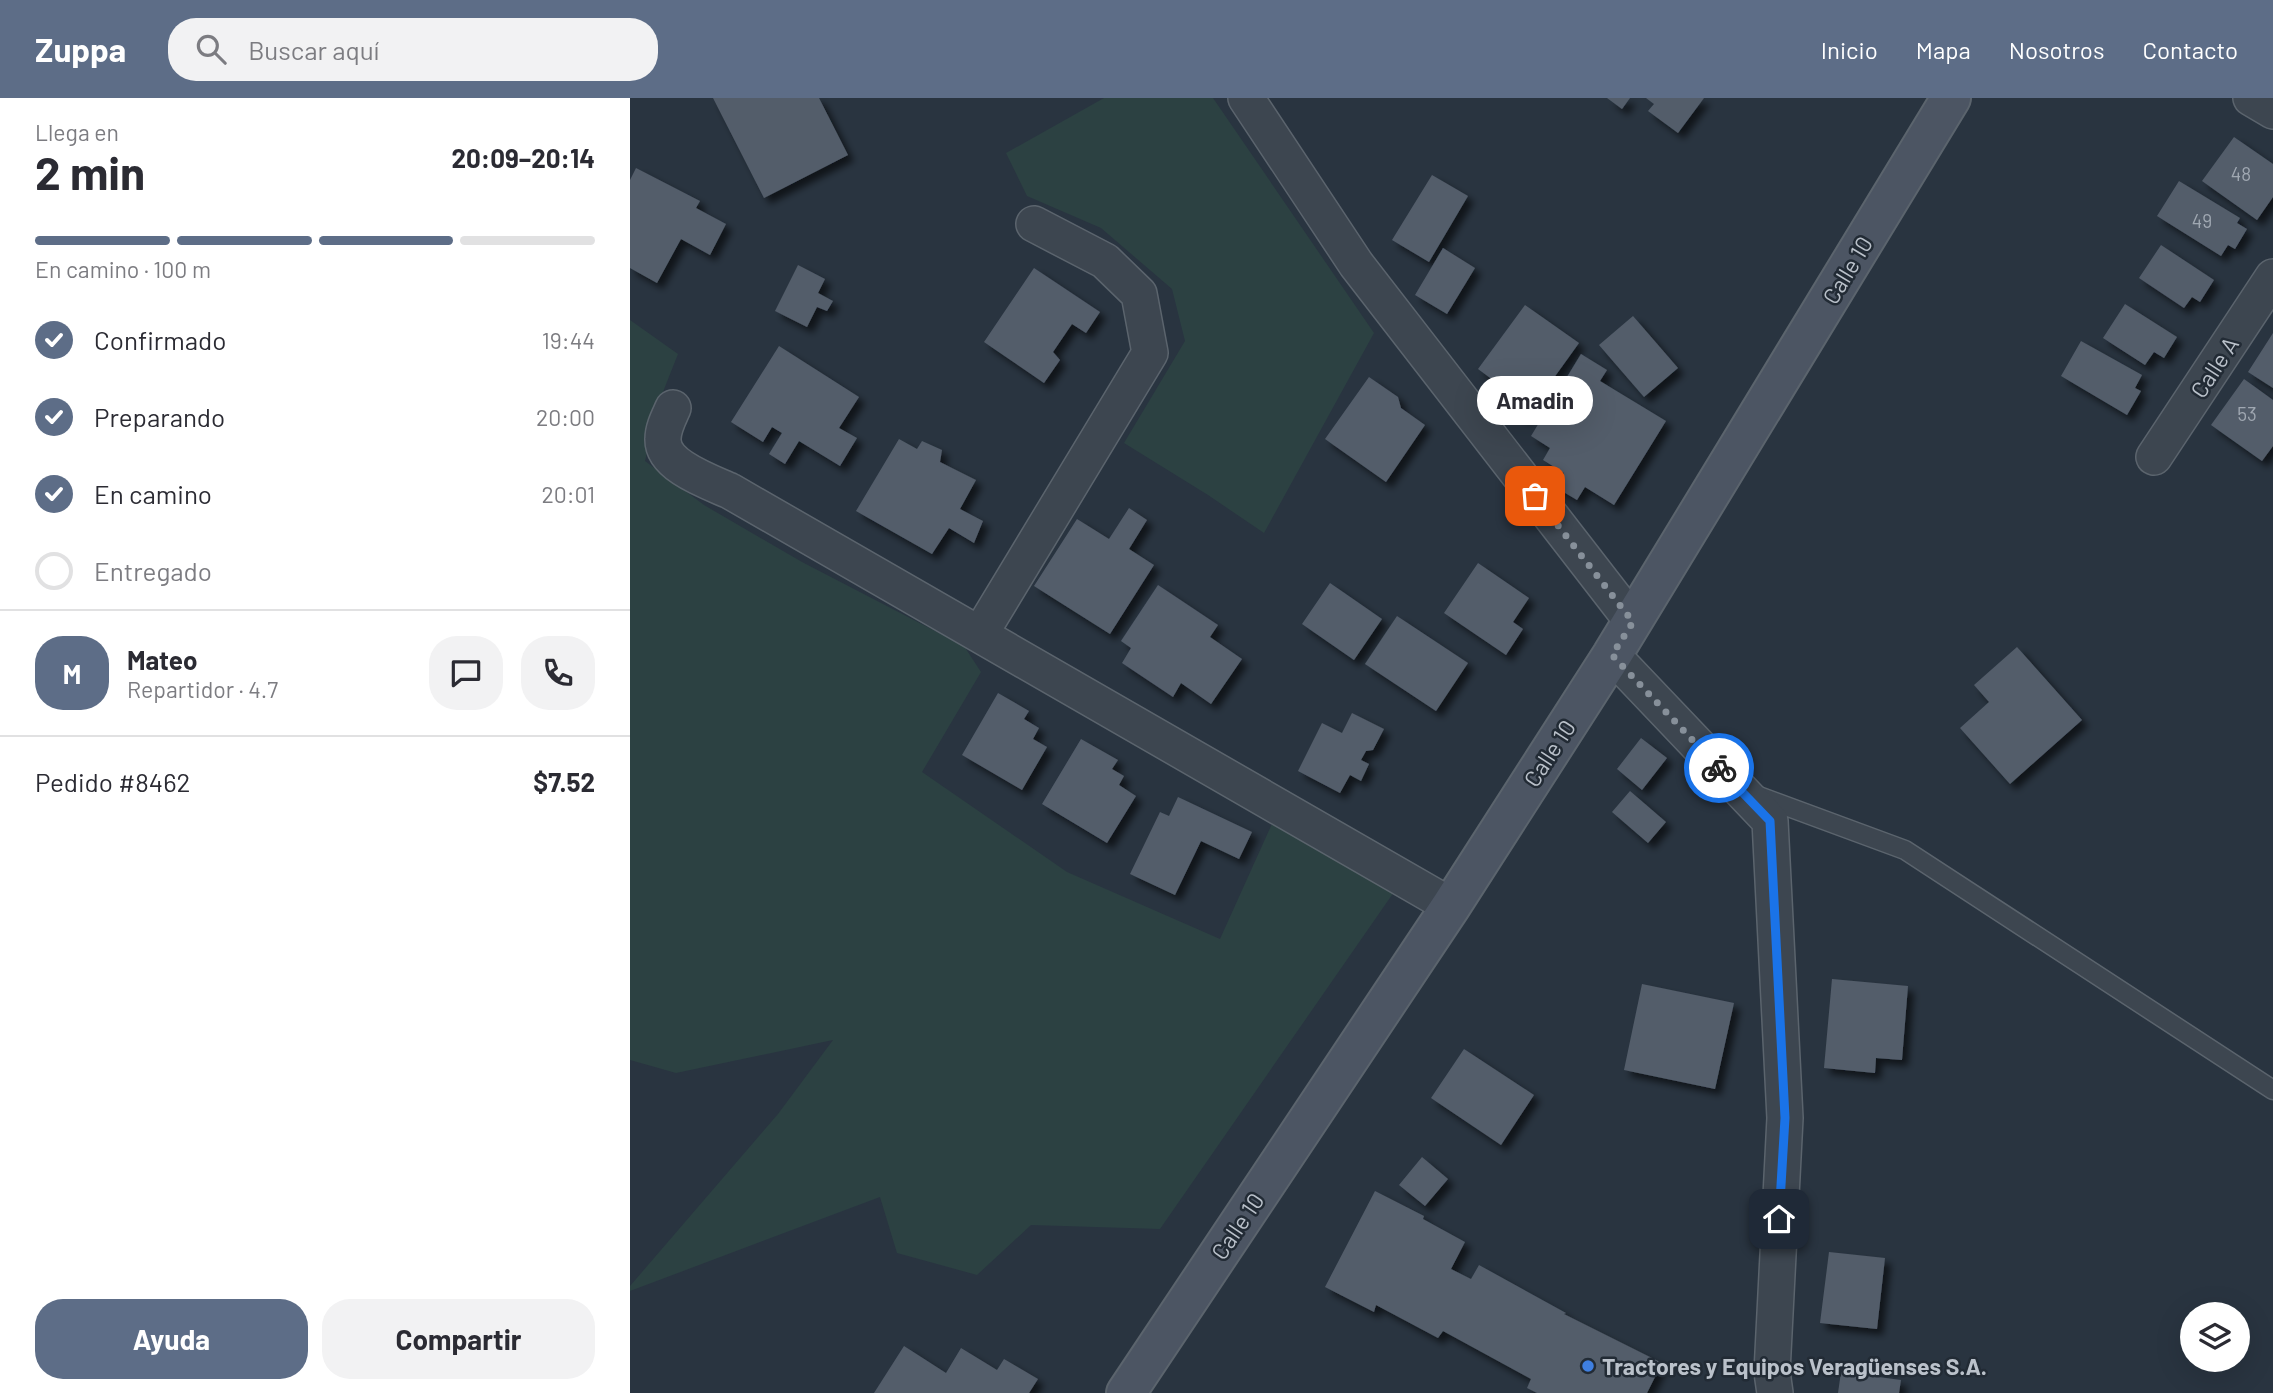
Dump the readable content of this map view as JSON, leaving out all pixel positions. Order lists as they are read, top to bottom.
{
  "streets": {
    "main road": ["Calle 10"],
    "street": ["Calle A"]
  },
  "places": ["Amadin", "Tractores y Equipos Veragüenses S.A."],
  "house_numbers": ["48", "49", "53"],
  "page": {
    "header": "Zuppa",
    "search": "Buscar aquí",
    "nav": [
      "Inicio",
      "Mapa",
      "Nosotros",
      "Contacto"
    ],
    "heading": ["2 min", "Llega en", "20:09–20:14"],
    "panel": [
      "Mateo",
      "Repartidor · 4.7",
      "Pedido #8462",
      "$7.52"
    ],
    "bar": "En camino · 100 m",
    "list": [
      ["Confirmado", "19:44"],
      ["Preparando", "20:00"],
      ["En camino", "20:01"],
      "Entregado"
    ],
    "bubble": "Amadin",
    "round": "M",
    "buttons": ["Ayuda", "Compartir"]
  }
}
